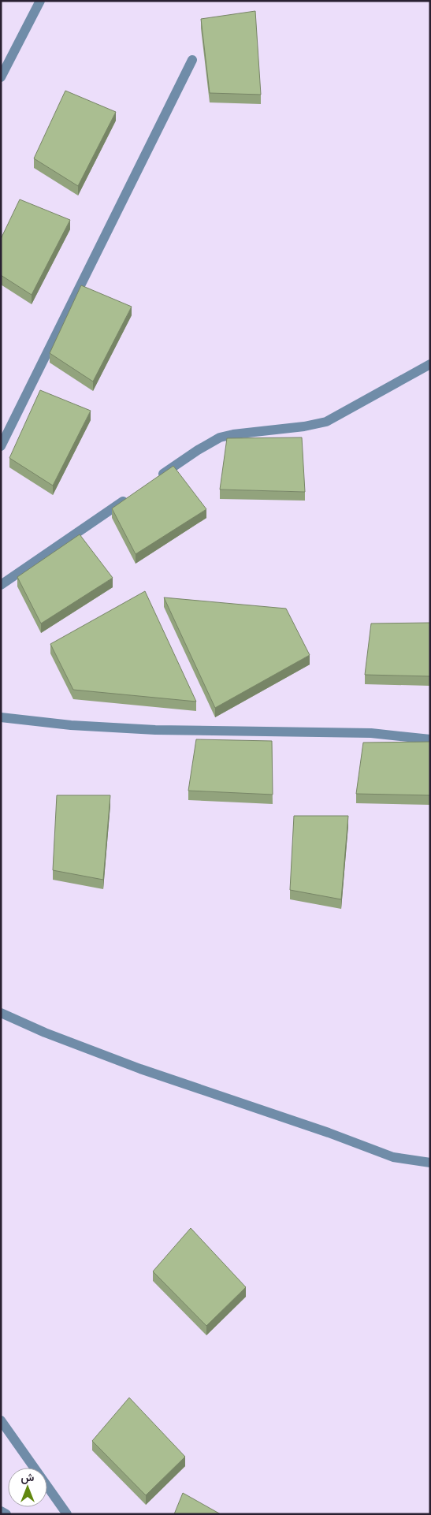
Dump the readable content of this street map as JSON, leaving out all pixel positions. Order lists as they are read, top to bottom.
{
  "north": "top"
}
